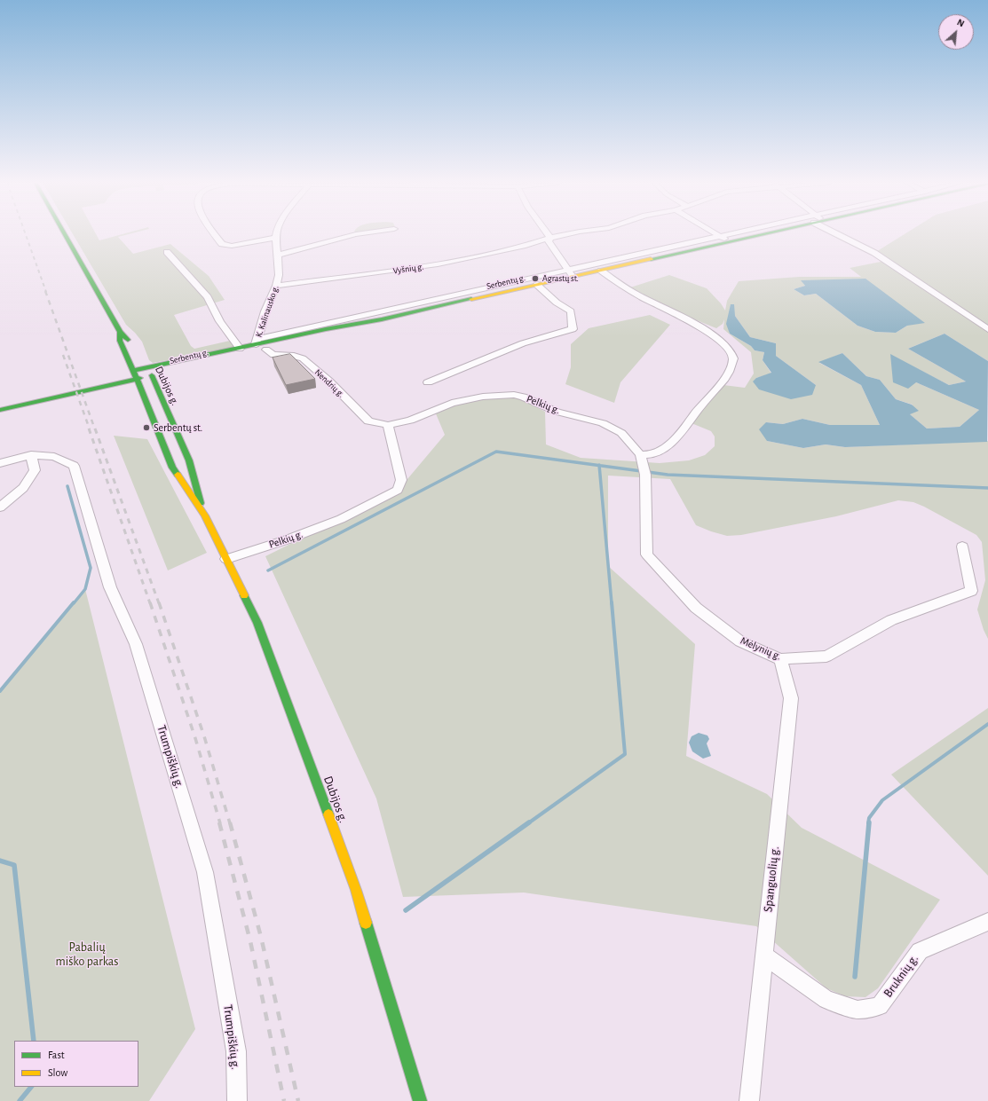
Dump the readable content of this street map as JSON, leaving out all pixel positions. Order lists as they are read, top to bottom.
{
  "streets": {
    "main road": ["Serbentų g.", "Dubijos g."],
    "street": [
      "Vyšnių g.",
      "K. Kalinausko g.",
      "Nendrių g.",
      "Pelkių g.",
      "Mėlynių g.",
      "Trumpiškių g.",
      "Spanguolių g.",
      "Bruknių g."
    ]
  },
  "crossings": [
    ["Vyšnių g.", "K. Kalinausko g."],
    ["Serbentų g.", "K. Kalinausko g."],
    ["Serbentų g.", "Nendrių g."],
    ["Serbentų g.", "Dubijos g."],
    ["Nendrių g.", "Pelkių g."],
    ["Dubijos g.", "Pelkių g."],
    ["Pelkių g.", "Mėlynių g."],
    ["Mėlynių g.", "Spanguolių g."],
    ["Spanguolių g.", "Bruknių g."]
  ],
  "parks": ["Pabalių miško parkas"],
  "places": ["Agrastų st.", "Serbentų st."],
  "legend": ["Fast", "Slow"],
  "north": "top right"
}
